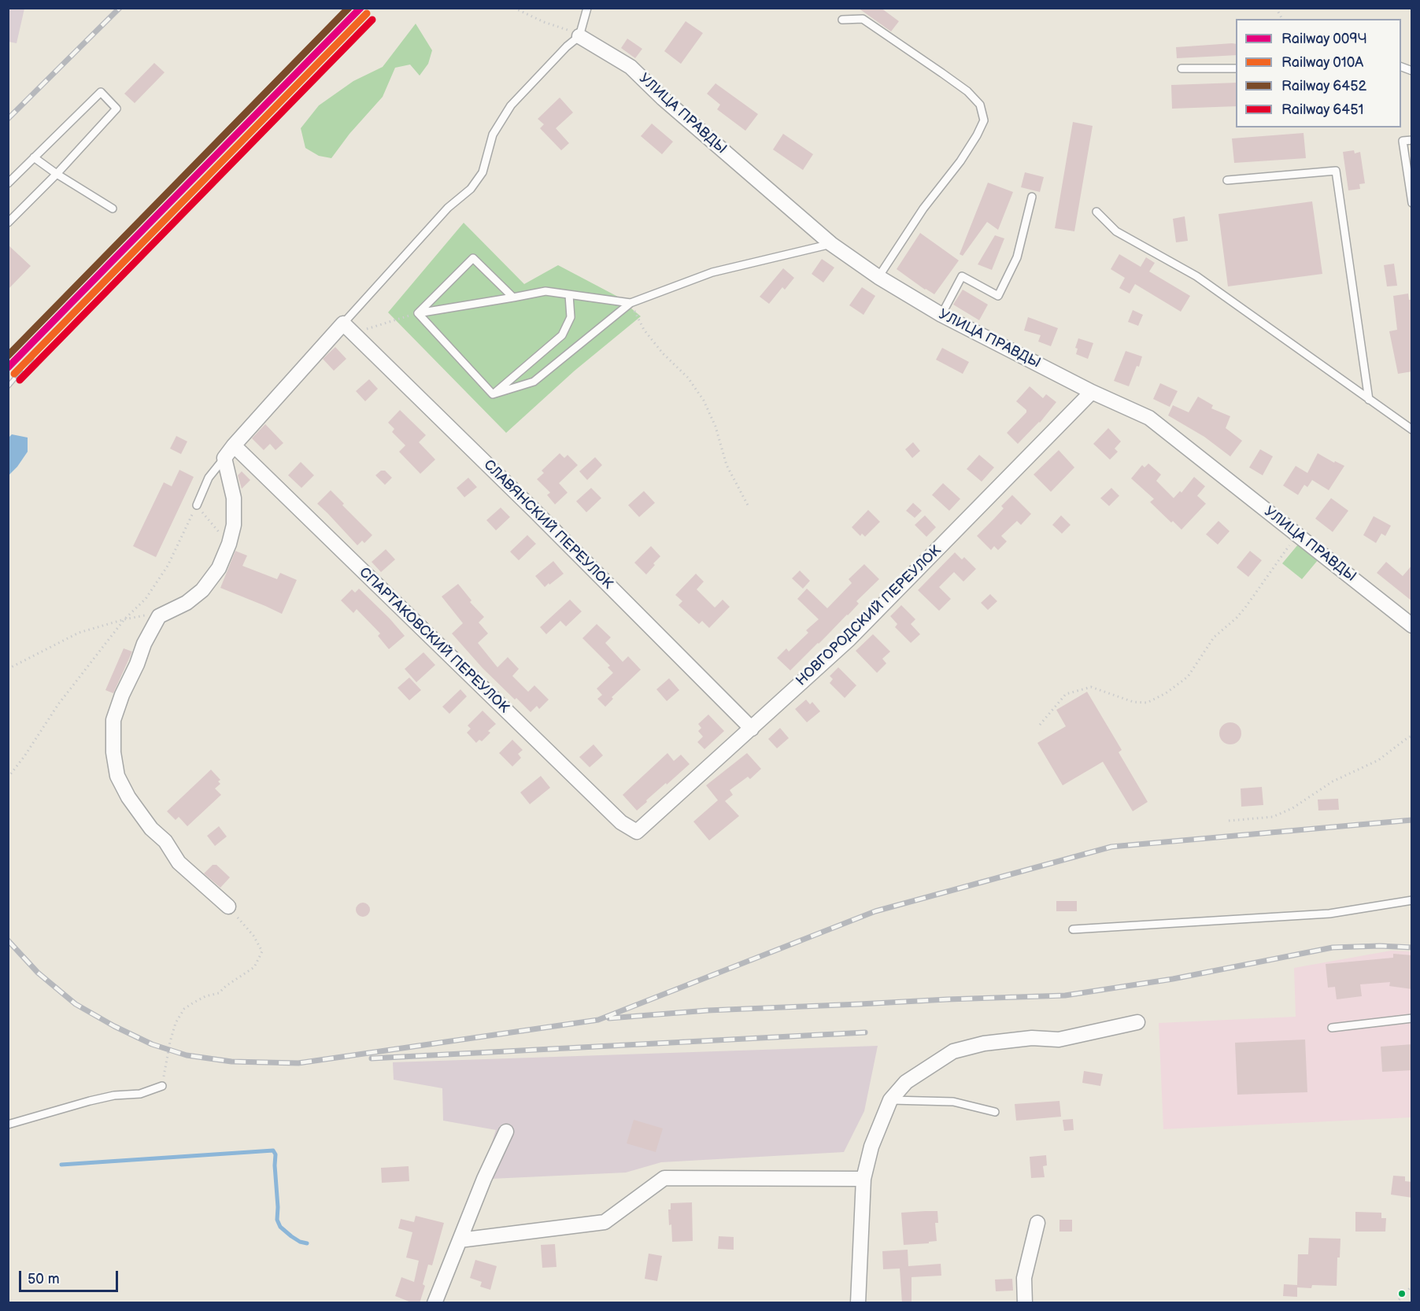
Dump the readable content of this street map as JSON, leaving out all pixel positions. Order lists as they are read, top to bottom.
{
  "streets": {
    "street": [
      "УЛИЦА ПРАВДЫ",
      "СЛАВЯНСКИЙ ПЕРЕУЛОК",
      "НОВГОРОДСКИЙ ПЕРЕУЛОК",
      "СПАРТАКОВСКИЙ ПЕРЕУЛОК"
    ]
  },
  "crossings": [
    ["УЛИЦА ПРАВДЫ", "НОВГОРОДСКИЙ ПЕРЕУЛОК"],
    ["СЛАВЯНСКИЙ ПЕРЕУЛОК", "НОВГОРОДСКИЙ ПЕРЕУЛОК"],
    ["НОВГОРОДСКИЙ ПЕРЕУЛОК", "СПАРТАКОВСКИЙ ПЕРЕУЛОК"]
  ],
  "lines": [
    "rail line 009Ч",
    "rail line 6452",
    "rail line 010А",
    "rail line 6451"
  ],
  "legend": [
    "Railway 009Ч",
    "Railway 010А",
    "Railway 6452",
    "Railway 6451"
  ],
  "scale_bar": "50 m"
}
